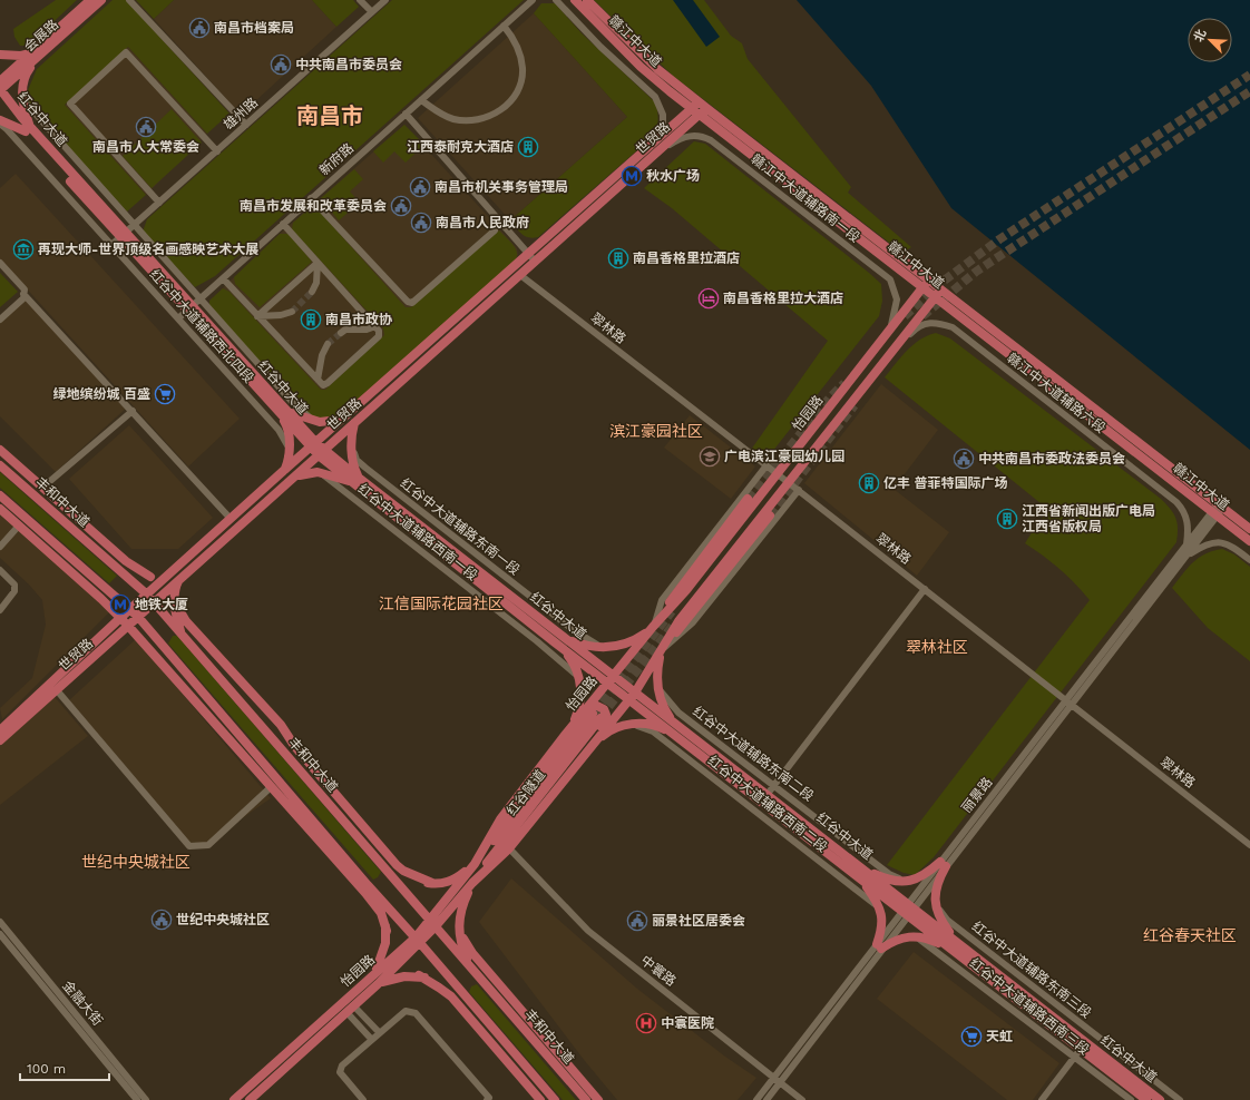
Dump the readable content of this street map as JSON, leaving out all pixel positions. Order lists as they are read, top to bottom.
{
  "streets": {
    "main road": [
      "会展路",
      "赣江中大道",
      "红谷中大道",
      "世贸路",
      "怡园路",
      "丰和中大道",
      "红谷隧道"
    ],
    "street": [
      "雄州路",
      "新府路",
      "赣江中大道辅路南一段",
      "红谷中大道辅路西北四段",
      "翠林路",
      "赣江中大道辅路六段",
      "红谷中大道辅路东南一段",
      "红谷中大道辅路西南一段",
      "红谷中大道辅路东南二段",
      "丽景路",
      "红谷中大道辅路西南二段",
      "红谷中大道辅路东南三段",
      "中寰路",
      "金融大街",
      "红谷中大道辅路西南三段"
    ]
  },
  "crossings": [
    ["会展路", "红谷中大道"],
    ["赣江中大道", "世贸路"],
    ["赣江中大道", "怡园路"],
    ["赣江中大道", "丽景路"],
    ["雄州路", "红谷中大道"],
    ["雄州路", "红谷中大道辅路西北四段"],
    ["红谷中大道", "世贸路"],
    ["红谷中大道", "新府路"],
    ["红谷中大道", "怡园路"],
    ["红谷中大道", "丽景路"],
    ["世贸路", "赣江中大道辅路南一段"],
    ["世贸路", "翠林路"],
    ["世贸路", "丰和中大道"],
    ["新府路", "红谷中大道辅路西北四段"],
    ["赣江中大道辅路南一段", "怡园路"],
    ["翠林路", "怡园路"],
    ["翠林路", "丽景路"],
    ["赣江中大道辅路六段", "怡园路"],
    ["赣江中大道辅路六段", "丽景路"],
    ["怡园路", "丰和中大道"],
    ["怡园路", "红谷隧道"],
    ["怡园路", "中寰路"],
    ["丽景路", "中寰路"]
  ],
  "districts": [
    "南昌市",
    "滨江豪园社区",
    "江信国际花园社区",
    "翠林社区",
    "世纪中央城社区",
    "红谷春天社区"
  ],
  "places": {
    "public building": [
      "南昌市档案局",
      "中共南昌市委员会",
      "南昌市人大常委会",
      "南昌市机关事务管理局",
      "南昌市发展和改革委员会",
      "南昌市人民政府",
      "中共南昌市委政法委员会",
      "世纪中央城社区",
      "丽景社区居委会"
    ],
    "building": [
      "江西泰耐克大酒店",
      "南昌香格里拉酒店",
      "南昌市政协",
      "亿丰 普菲特国际广场",
      "江西省新闻出版广电局 江西省版权局"
    ],
    "metro station": ["秋水广场", "地铁大厦"],
    "museum": ["再现大师-世界顶级名画感映艺术大展"],
    "hotel": ["南昌香格里拉大酒店"],
    "supermarket": ["绿地缤纷城 百盛", "天虹"],
    "school or university": ["广电滨江豪园幼儿园"],
    "hospital": ["中寰医院"]
  },
  "scale_bar": "100 m",
  "north": "top left"
}
